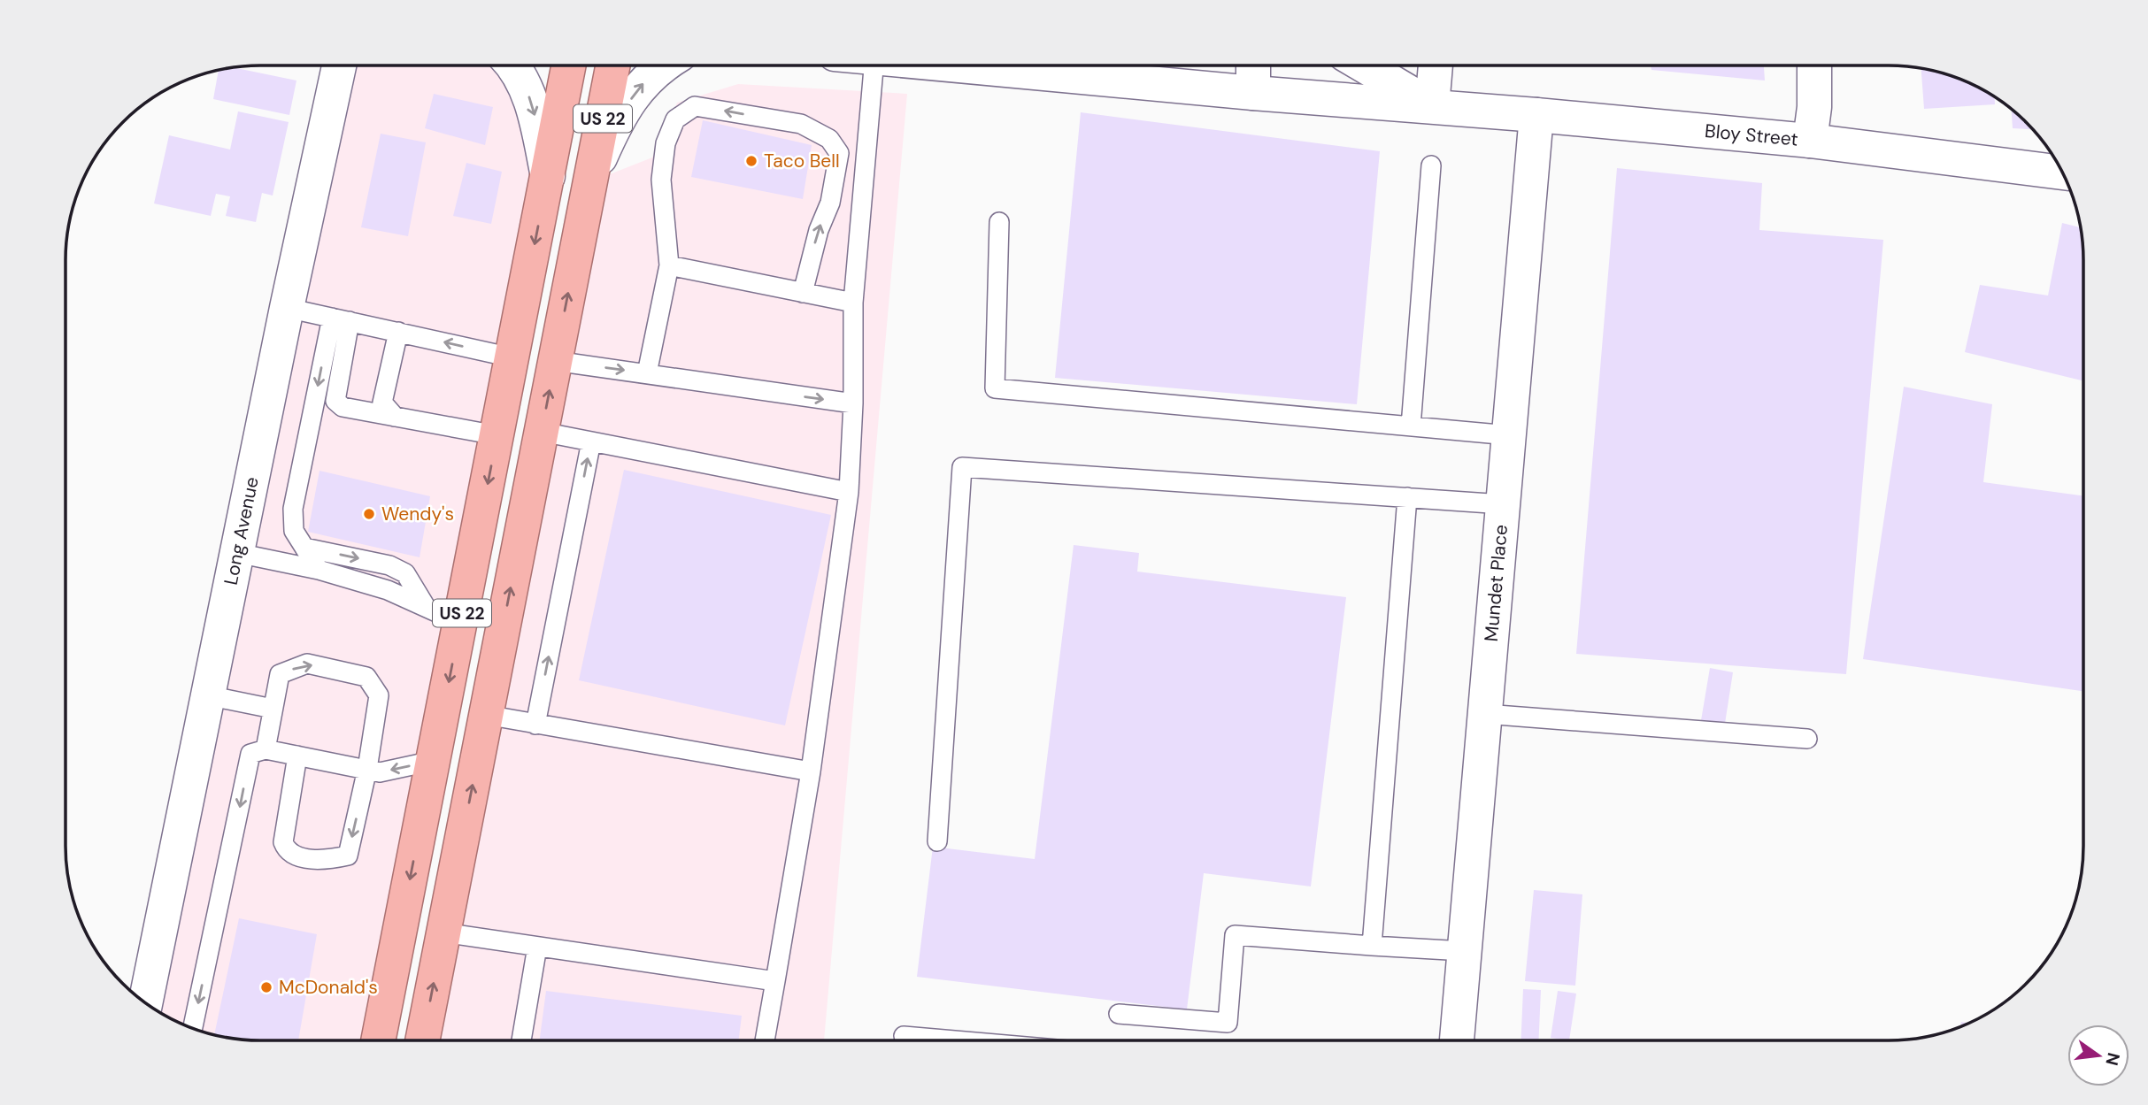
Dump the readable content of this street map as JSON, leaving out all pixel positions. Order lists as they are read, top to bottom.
{
  "streets": {
    "highway": ["US 22"],
    "street": ["Bloy Street", "Long Avenue", "Mundet Place"]
  },
  "crossings": [
    ["Bloy Street", "Mundet Place"]
  ],
  "places": ["Taco Bell", "Wendy's", "McDonald's"],
  "north": "right"
}
